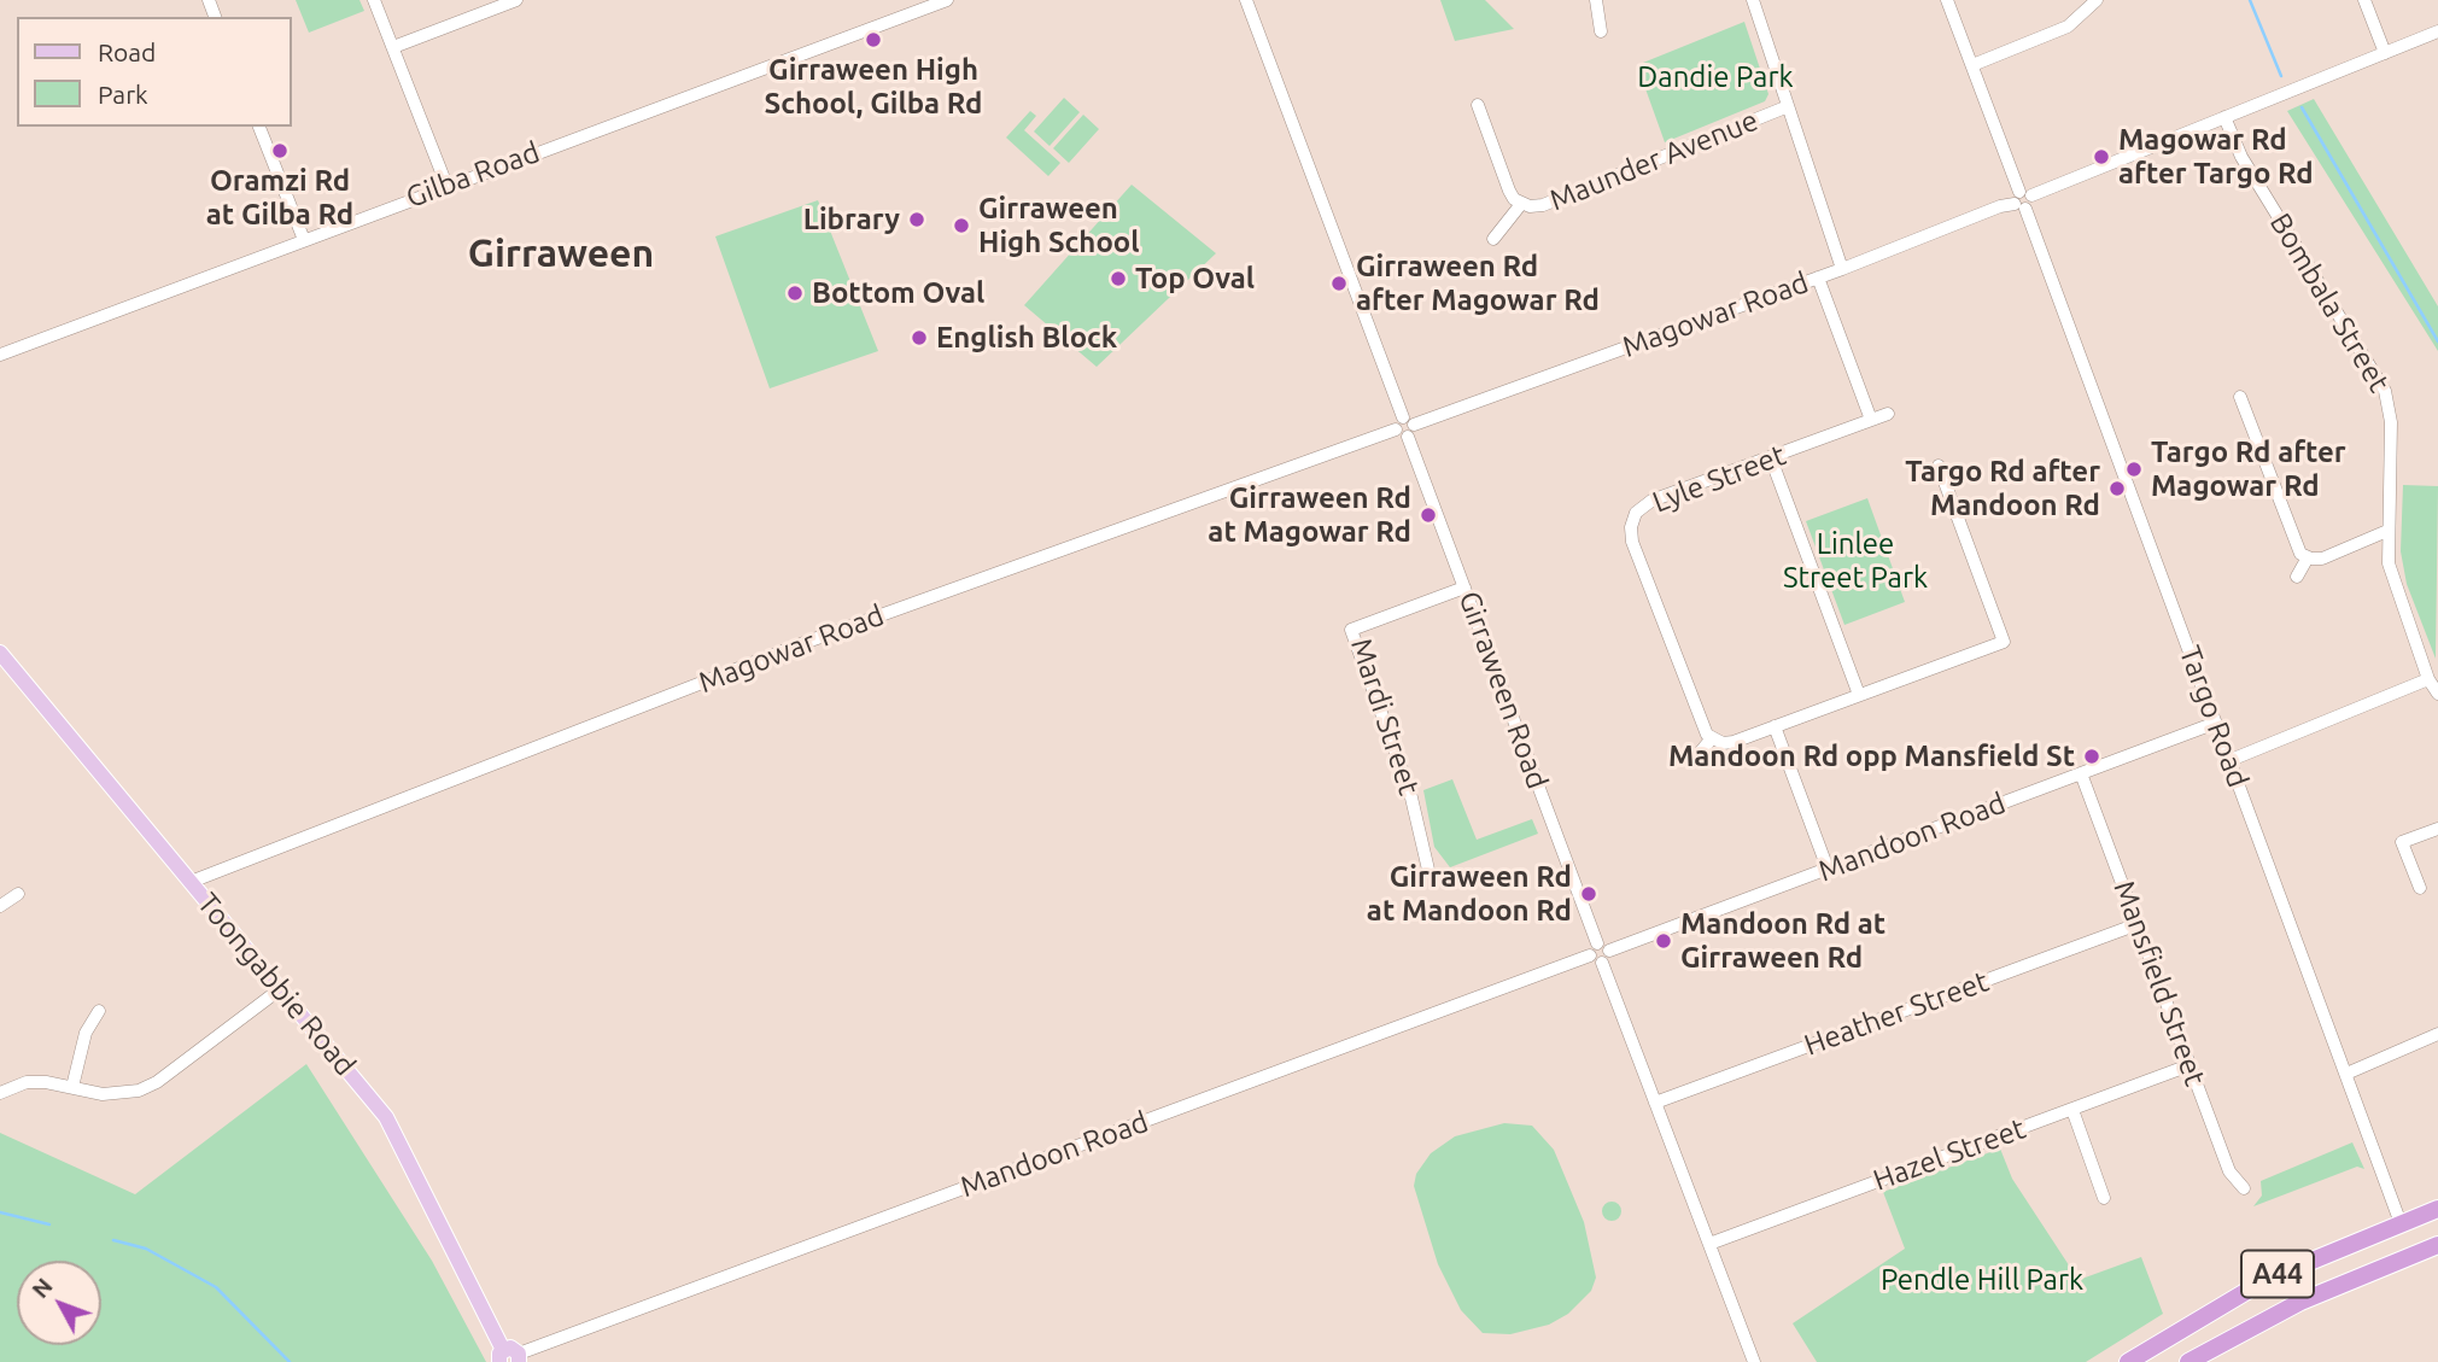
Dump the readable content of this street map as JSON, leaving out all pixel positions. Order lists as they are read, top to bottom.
{
  "streets": {
    "highway": ["A44"],
    "main road": ["Toongabbie Road"],
    "street": [
      "Maunder Avenue",
      "Gilba Road",
      "Bombala Street",
      "Magowar Road",
      "Lyle Street",
      "Girraween Road",
      "Mardi Street",
      "Targo Road",
      "Mandoon Road",
      "Mansfield Street",
      "Heather Street",
      "Hazel Street"
    ]
  },
  "crossings": [
    ["Maunder Avenue", "Magowar Road"],
    ["Magowar Road", "Girraween Road"],
    ["Magowar Road", "Targo Road"],
    ["Magowar Road", "Toongabbie Road"],
    ["Girraween Road", "Mardi Street"],
    ["Girraween Road", "Mandoon Road"],
    ["Targo Road", "Mandoon Road"],
    ["Targo Road", "A44"],
    ["Mandoon Road", "Mansfield Street"],
    ["Mandoon Road", "Toongabbie Road"],
    ["Mansfield Street", "Heather Street"],
    ["Mansfield Street", "Hazel Street"]
  ],
  "districts": ["Girraween"],
  "parks": ["Dandie Park", "Linlee Street Park", "Pendle Hill Park"],
  "places": [
    "Girraween High School, Gilba Rd",
    "Oramzi Rd at Gilba Rd",
    "Magowar Rd after Targo Rd",
    "Library",
    "Girraween High School",
    "Top Oval",
    "Girraween Rd after Magowar Rd",
    "Bottom Oval",
    "English Block",
    "Targo Rd after Magowar Rd",
    "Targo Rd after Mandoon Rd",
    "Girraween Rd at Magowar Rd",
    "Mandoon Rd opp Mansfield St",
    "Girraween Rd at Mandoon Rd",
    "Mandoon Rd at Girraween Rd"
  ],
  "legend": ["Road", "Park"],
  "north": "top left"
}
